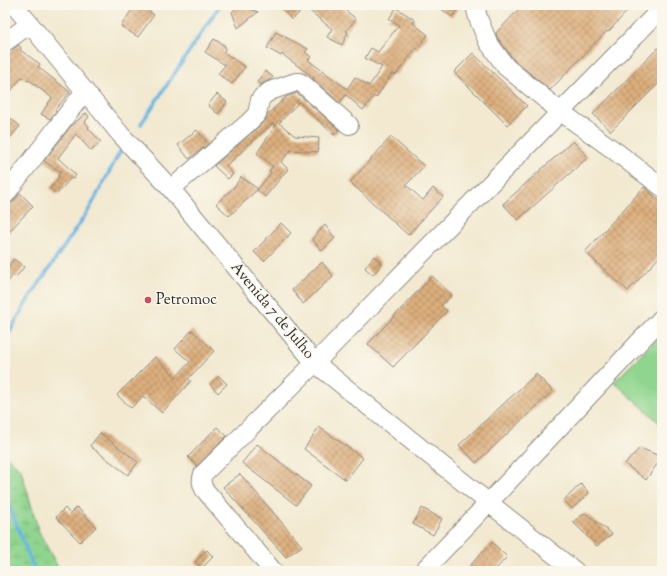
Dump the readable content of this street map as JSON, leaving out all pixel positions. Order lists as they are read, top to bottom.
{
  "streets": {
    "street": ["Avenida 7 de Julho"]
  },
  "places": ["Petromoc"]
}
